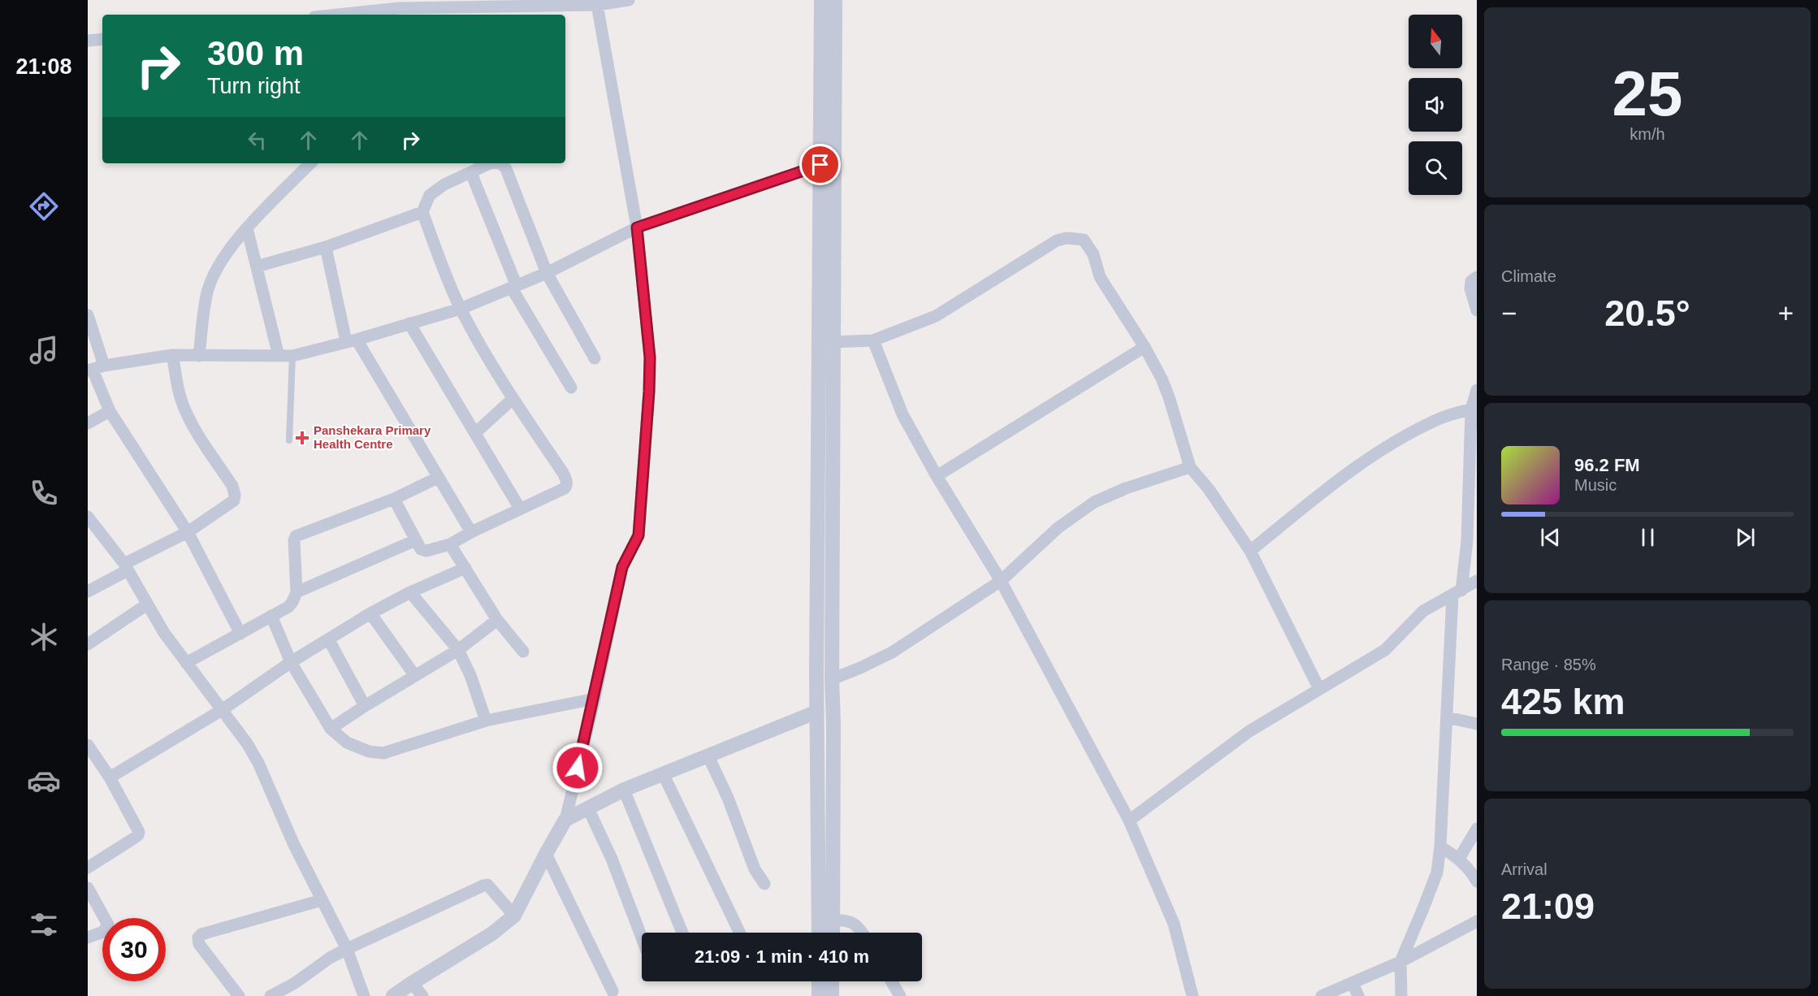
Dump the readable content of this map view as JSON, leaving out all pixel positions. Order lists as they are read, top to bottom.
{
  "places": {
    "health": ["Panshekara Primary Health Centre"]
  },
  "north": "top",
  "page": {
    "tabs": "21:08",
    "tile": [
      ["25", "km/h"],
      "Climate",
      ["Range · 85%", "425 km"],
      ["Arrival", "21:09"]
    ],
    "turn": ["300 m", "Turn right"],
    "heat": ["−", "20.5°", "+"],
    "song": ["96.2 FM", "Music"],
    "limit": "30",
    "trip": "21:09 · 1 min · 410 m"
  }
}
